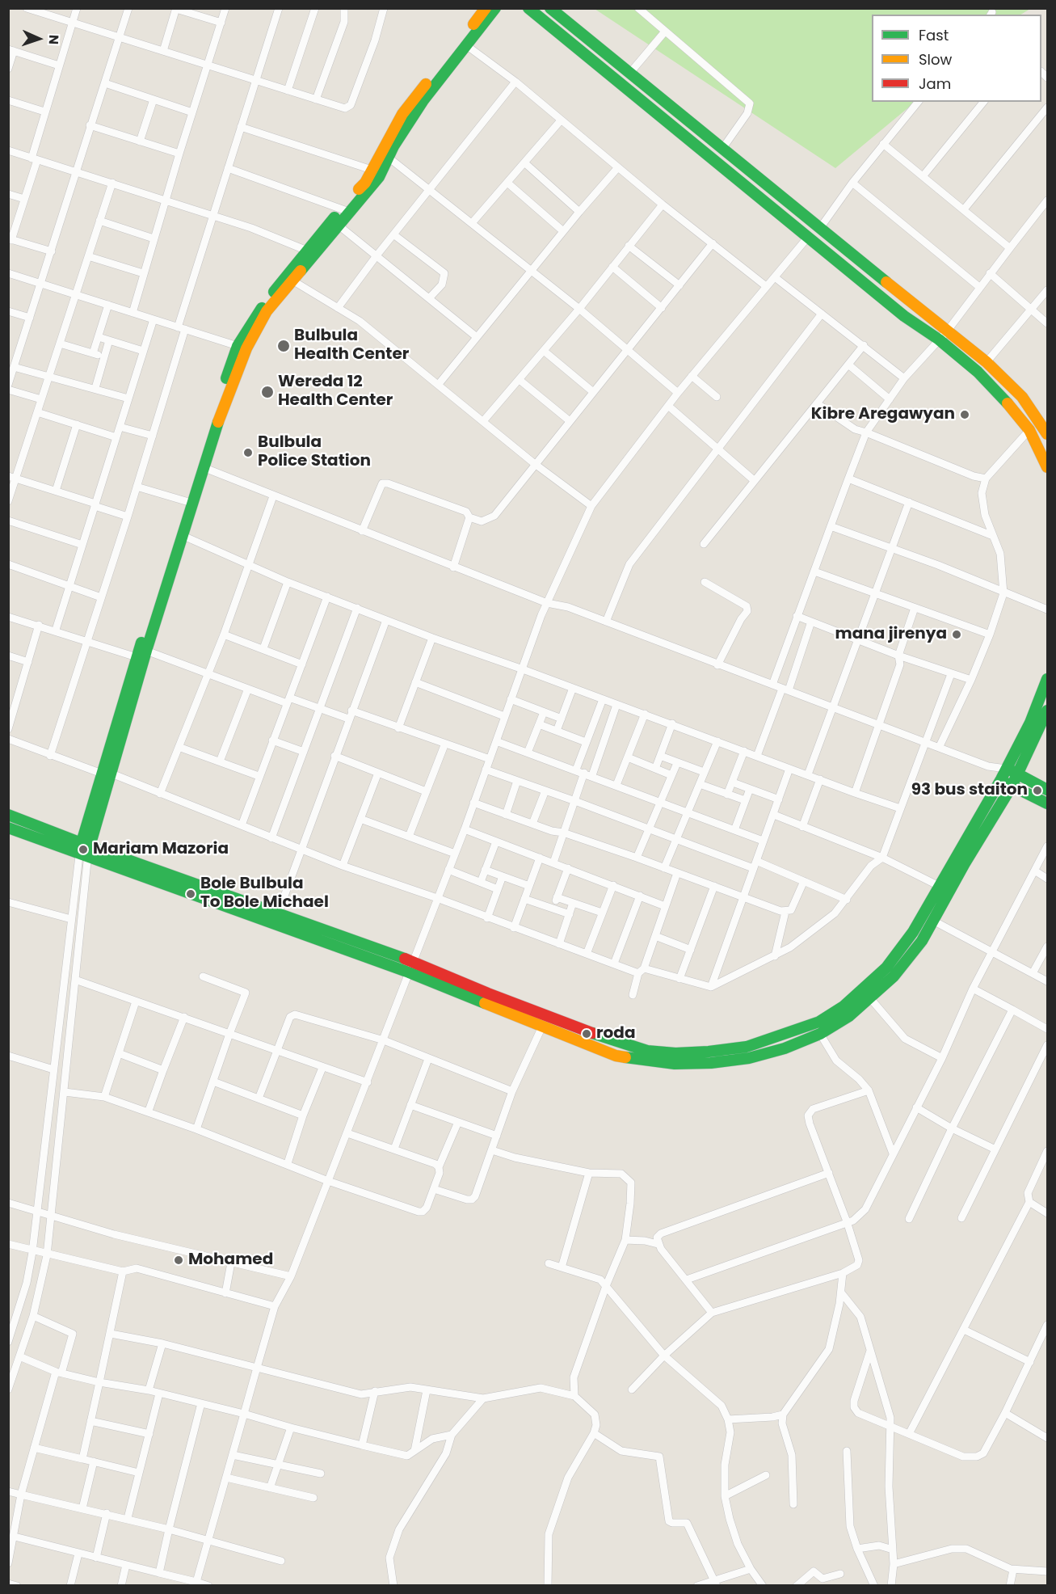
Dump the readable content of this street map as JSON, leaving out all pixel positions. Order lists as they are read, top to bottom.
{
  "places": [
    "Bulbula Health Center",
    "Wereda 12 Health Center",
    "Kibre Aregawyan",
    "Bulbula Police Station",
    "mana jirenya",
    "93 bus staiton",
    "Mariam Mazoria",
    "Bole Bulbula To Bole Michael",
    "roda",
    "Mohamed"
  ],
  "legend": ["Fast", "Slow", "Jam"],
  "north": "right"
}
